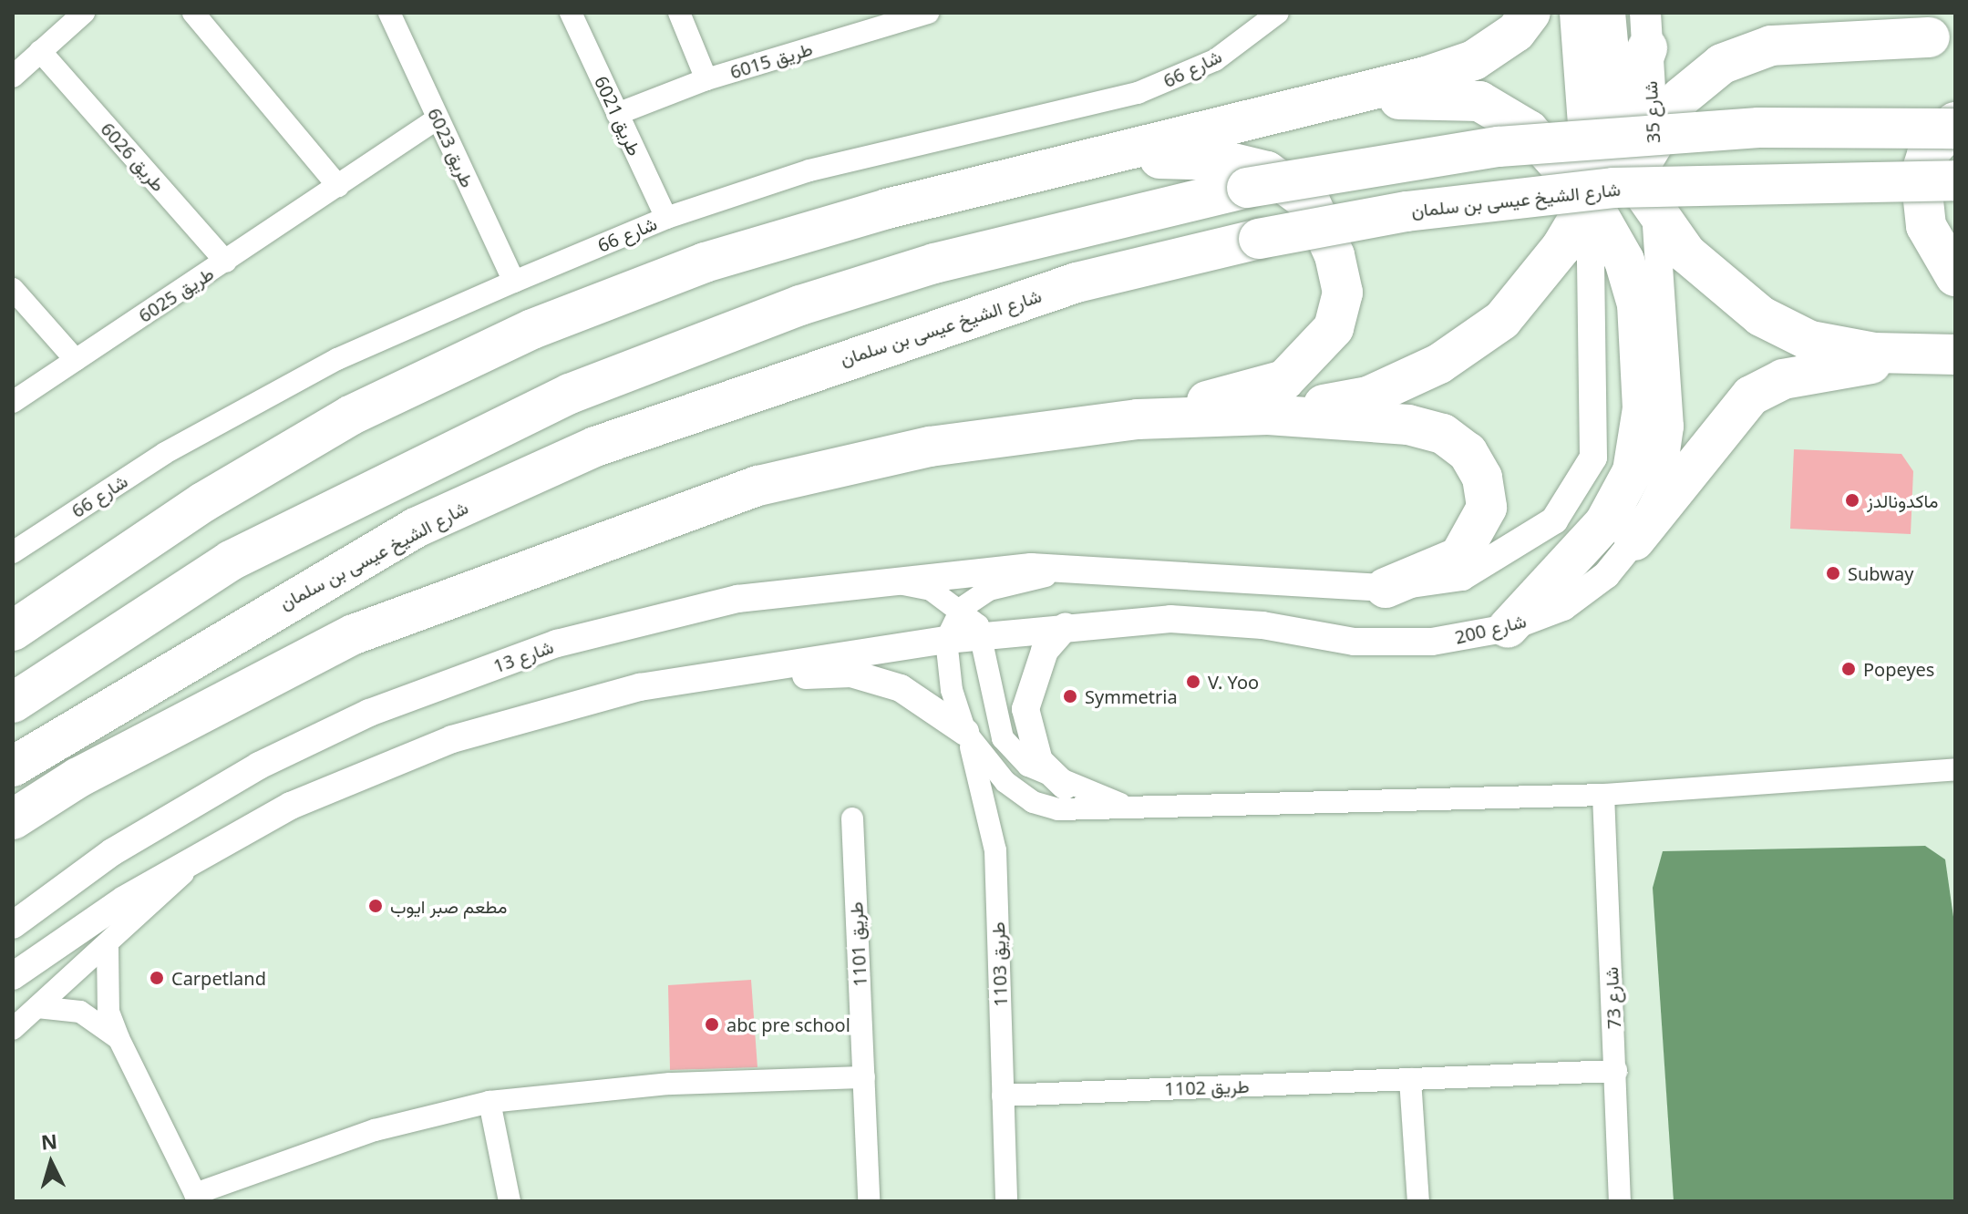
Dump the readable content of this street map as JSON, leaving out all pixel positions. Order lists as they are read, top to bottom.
{
  "streets": {
    "highway": ["شارع الشيخ عيسى بن سلمان"],
    "main road": ["شارع 35"],
    "street": [
      "طريق 6015",
      "شارع 66",
      "طريق 6021",
      "طريق 6023",
      "طريق 6026",
      "طريق 6025",
      "شارع 200",
      "شارع 13",
      "طريق 1101",
      "طريق 1103",
      "شارع 73",
      "طريق 1102"
    ]
  },
  "crossings": [
    ["طريق 6015", "طريق 6021"],
    ["شارع 66", "طريق 6021"],
    ["شارع 66", "طريق 6023"],
    ["شارع 35", "شارع 200"],
    ["طريق 6023", "طريق 6025"],
    ["طريق 6026", "طريق 6025"],
    ["طريق 1103", "طريق 1102"],
    ["شارع 73", "طريق 1102"]
  ],
  "places": [
    "ماكدونالدز",
    "Subway",
    "Popeyes",
    "V. Yoo",
    "Symmetria",
    "مطعم صبر ايوب",
    "Carpetland",
    "abc pre school"
  ],
  "north": "top"
}
